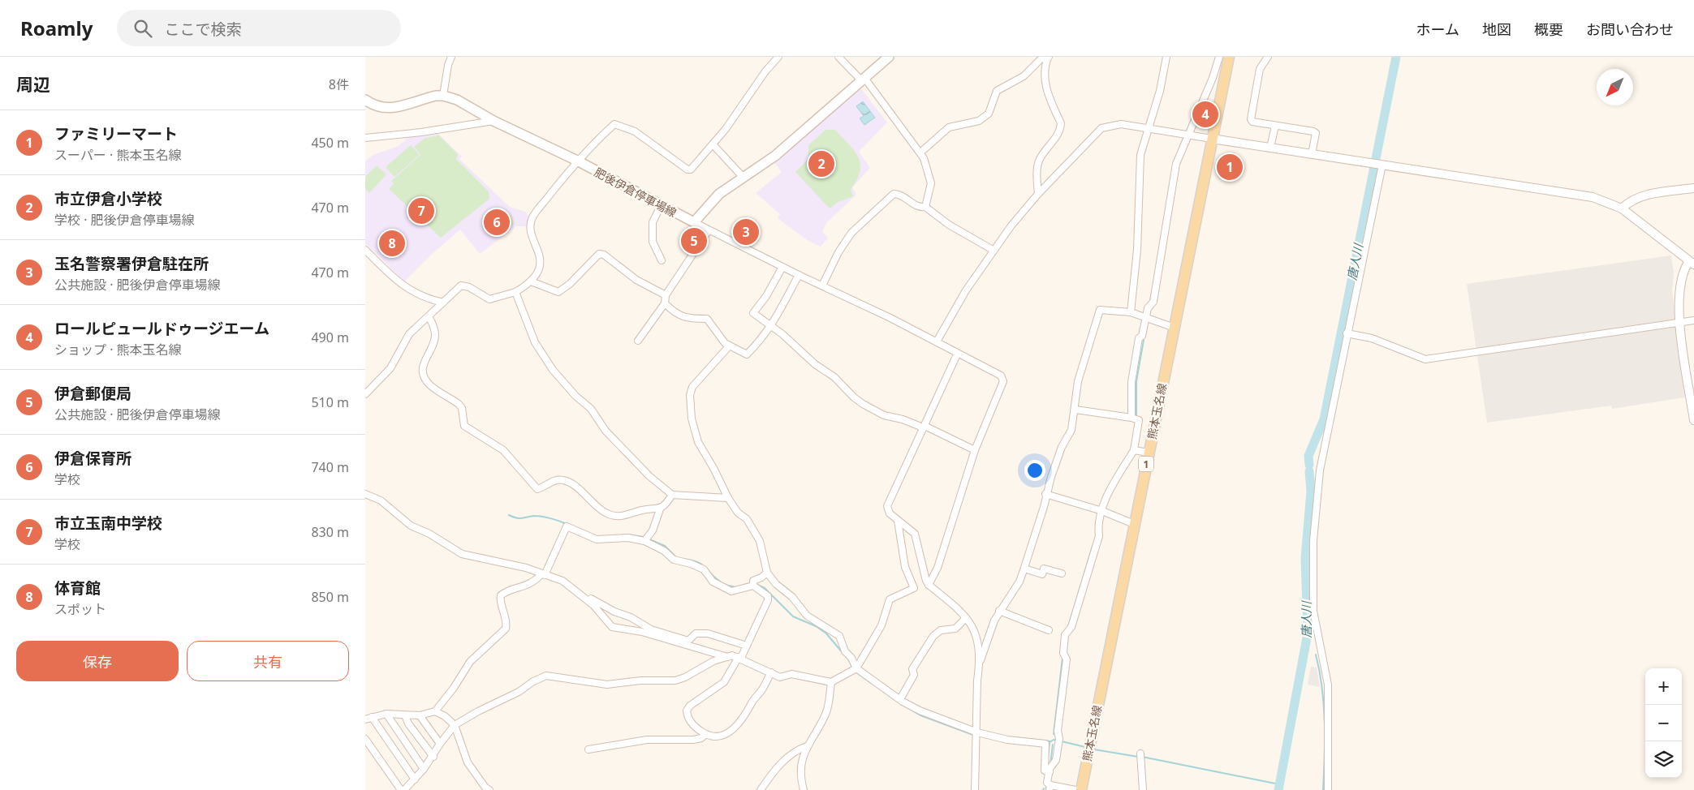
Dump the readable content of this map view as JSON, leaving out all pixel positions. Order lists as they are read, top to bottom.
{
  "streets": {
    "main road": ["肥後伊倉停車場線", "熊本玉名線", "1"]
  },
  "water": ["唐人川"],
  "north": "bottom left",
  "page": {
    "header": "Roamly",
    "search": "ここで検索",
    "nav": [
      "ホーム",
      "地図",
      "概要",
      "お問い合わせ"
    ],
    "heading": ["周辺", "8件"],
    "pins": [
      "4",
      "2",
      "1",
      "7",
      "6",
      "3",
      "5",
      "8"
    ],
    "list": [
      {
        "mark": "1",
        "name": "ファミリーマート",
        "note": "スーパー · 熊本玉名線",
        "value": "450 m"
      },
      {
        "mark": "2",
        "name": "市立伊倉小学校",
        "note": "学校 · 肥後伊倉停車場線",
        "value": "470 m"
      },
      {
        "mark": "3",
        "name": "玉名警察署伊倉駐在所",
        "note": "公共施設 · 肥後伊倉停車場線",
        "value": "470 m"
      },
      {
        "mark": "4",
        "name": "ロールピュールドゥージエーム",
        "note": "ショップ · 熊本玉名線",
        "value": "490 m"
      },
      {
        "mark": "5",
        "name": "伊倉郵便局",
        "note": "公共施設 · 肥後伊倉停車場線",
        "value": "510 m"
      },
      {
        "mark": "6",
        "name": "伊倉保育所",
        "note": "学校",
        "value": "740 m"
      },
      {
        "mark": "7",
        "name": "市立玉南中学校",
        "note": "学校",
        "value": "830 m"
      },
      {
        "mark": "8",
        "name": "体育館",
        "note": "スポット",
        "value": "850 m"
      }
    ],
    "buttons": ["保存", "共有"],
    "map_buttons": ["+", "−"]
  }
}
